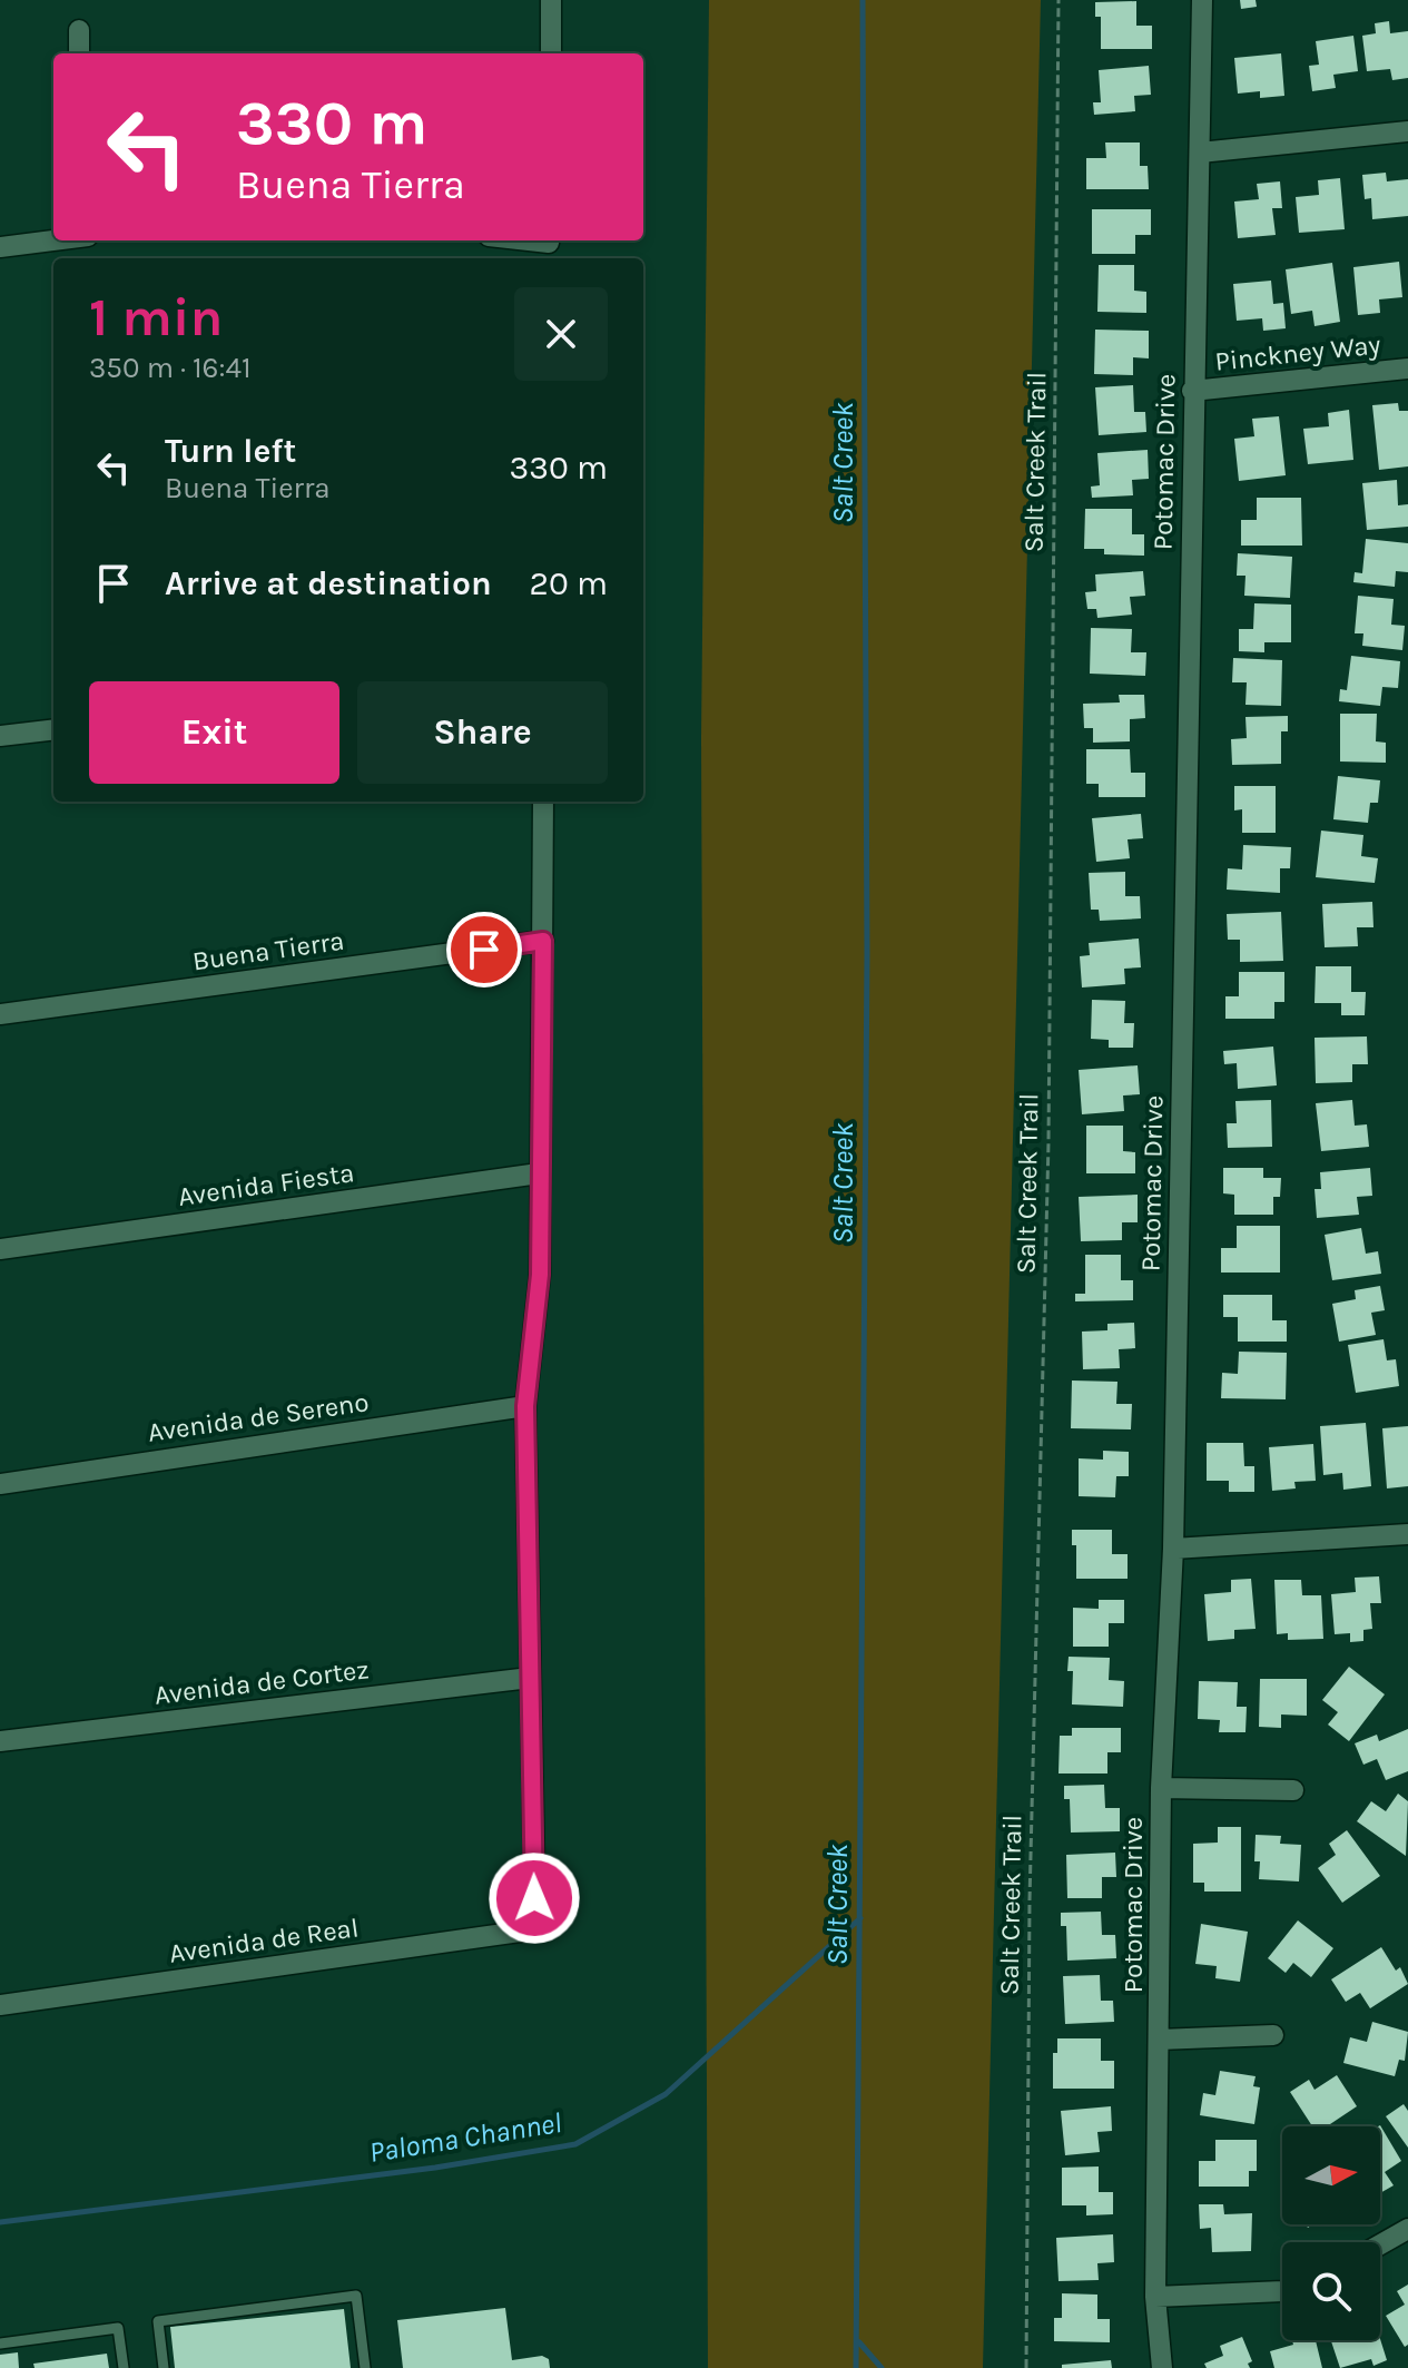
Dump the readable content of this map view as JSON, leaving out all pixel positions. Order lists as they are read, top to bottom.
{
  "streets": {
    "street": [
      "Pinckney Way",
      "Potomac Drive",
      "Buena Tierra",
      "Avenida Fiesta",
      "Avenida de Sereno",
      "Avenida de Cortez",
      "Avenida de Real"
    ],
    "path": ["Salt Creek Trail"]
  },
  "crossings": [
    ["Pinckney Way", "Potomac Drive"],
    ["Avenida de Cortez", "Avenida de Real"]
  ],
  "water": ["Salt Creek", "Paloma Channel"],
  "north": "right",
  "page": {
    "turn": ["330 m", "Buena Tierra"],
    "heading": ["1 min", "350 m · 16:41"],
    "list": [
      {
        "name": "Turn left",
        "note": "Buena Tierra",
        "value": "330 m"
      },
      {
        "name": "Arrive at destination",
        "value": "20 m"
      }
    ],
    "buttons": ["Exit", "Share"]
  }
}
